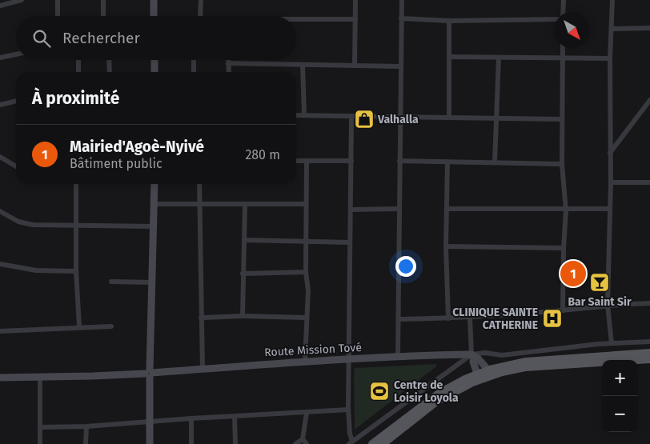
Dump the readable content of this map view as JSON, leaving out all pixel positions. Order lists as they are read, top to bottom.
{
  "streets": {
    "street": ["Route Mission Tové"]
  },
  "places": {
    "shop": ["Valhalla"],
    "bar": ["Bar Saint Sir"],
    "hospital": ["CLINIQUE SAINTE CATHERINE"],
    "sports": ["Centre de Loisir Loyola"]
  },
  "north": "bottom right",
  "page": {
    "search": "Rechercher",
    "heading": "À proximité",
    "list": [
      {
        "mark": "1",
        "name": "Mairied'Agoè-Nyivé",
        "note": "Bâtiment public",
        "value": "280 m"
      }
    ],
    "pins": "1",
    "map_buttons": ["+", "−"]
  }
}
